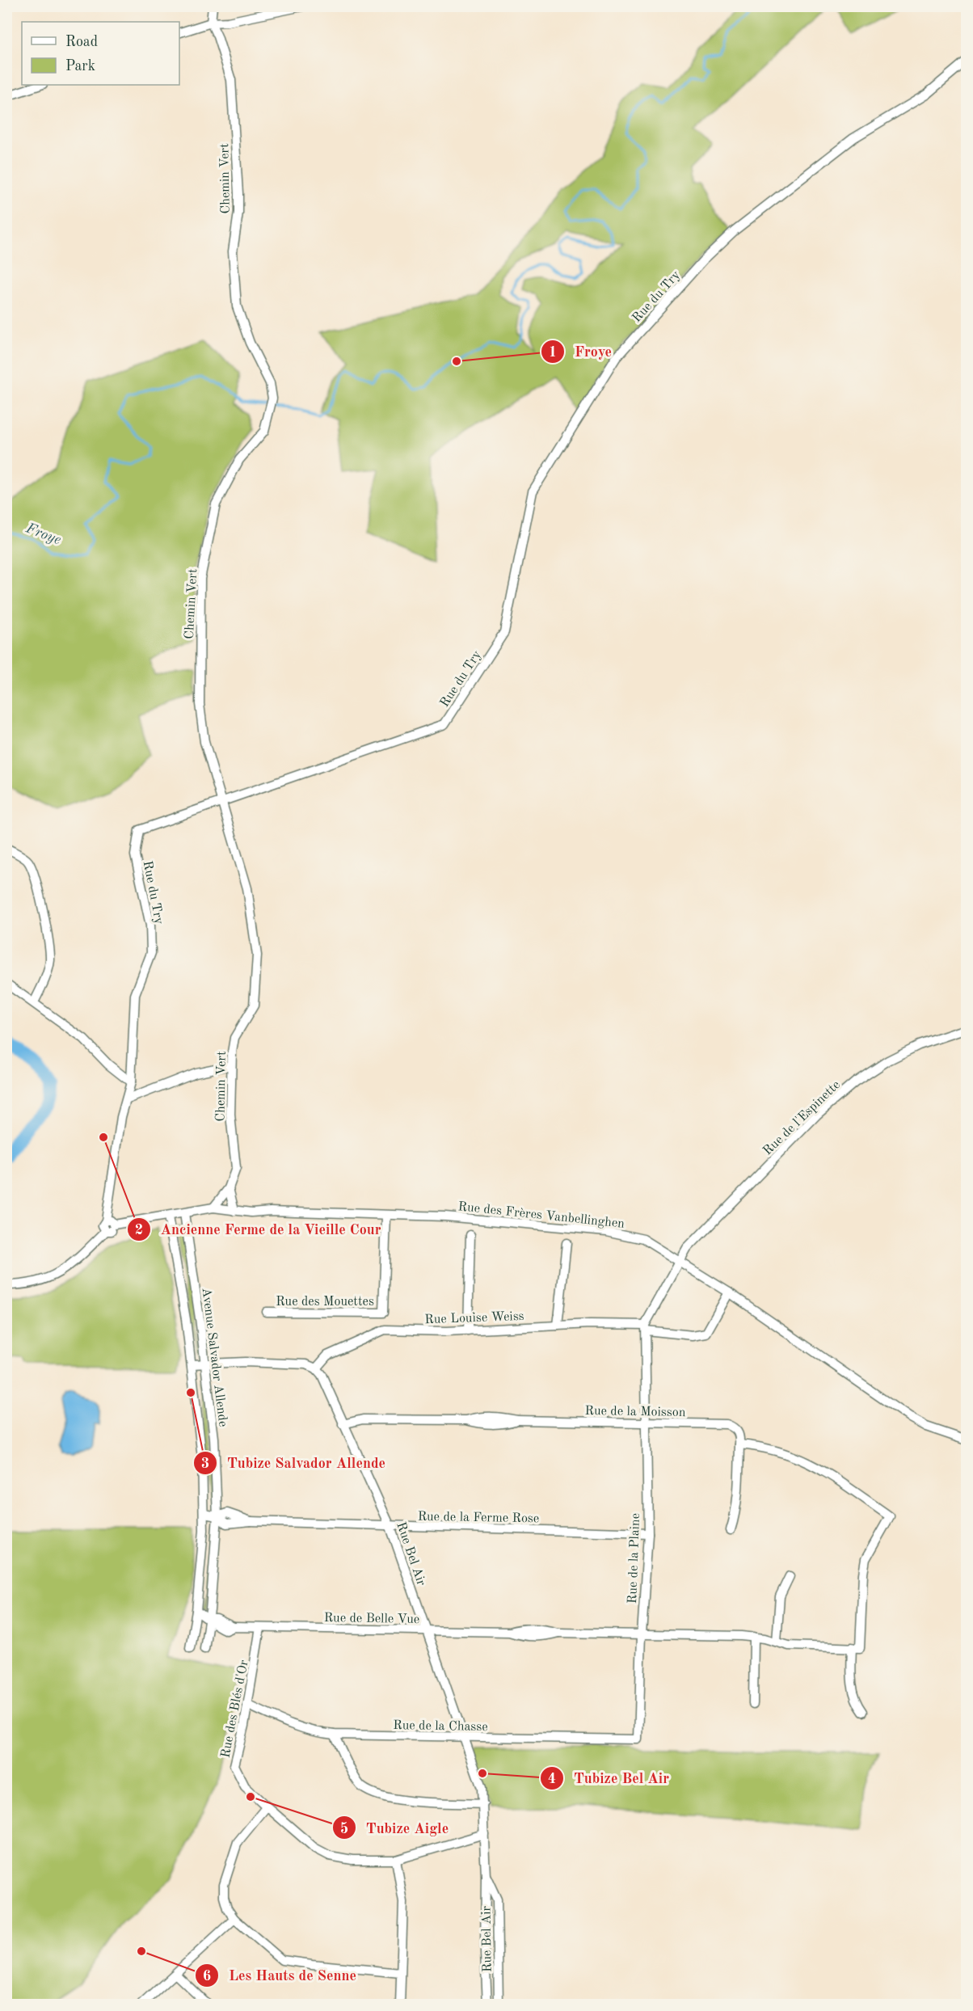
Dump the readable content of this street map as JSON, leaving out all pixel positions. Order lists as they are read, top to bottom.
{
  "streets": {
    "street": [
      "Chemin Vert",
      "Rue du Try",
      "Rue de l'Espinette",
      "Rue des Frères Vanbellinghen",
      "Rue des Mouettes",
      "Rue Louise Weiss",
      "Avenue Salvador Allende",
      "Rue de la Moisson",
      "Rue de la Ferme Rose",
      "Rue Bel Air",
      "Rue de la Plaine",
      "Rue de Belle Vue",
      "Rue des Blés d'Or",
      "Rue de la Chasse"
    ]
  },
  "crossings": [
    ["Chemin Vert", "Rue du Try"],
    ["Chemin Vert", "Rue des Frères Vanbellinghen"],
    ["Rue du Try", "Rue des Frères Vanbellinghen"],
    ["Rue de l'Espinette", "Rue des Frères Vanbellinghen"],
    ["Rue de l'Espinette", "Rue Louise Weiss"],
    ["Rue de l'Espinette", "Rue de la Plaine"],
    ["Rue des Frères Vanbellinghen", "Rue des Mouettes"],
    ["Rue des Frères Vanbellinghen", "Rue Louise Weiss"],
    ["Rue des Frères Vanbellinghen", "Avenue Salvador Allende"],
    ["Rue Louise Weiss", "Rue Bel Air"],
    ["Rue Louise Weiss", "Rue de la Plaine"],
    ["Avenue Salvador Allende", "Rue de la Ferme Rose"],
    ["Avenue Salvador Allende", "Rue de Belle Vue"],
    ["Rue de la Moisson", "Rue Bel Air"],
    ["Rue de la Moisson", "Rue de la Plaine"],
    ["Rue de la Ferme Rose", "Rue Bel Air"],
    ["Rue de la Ferme Rose", "Rue de la Plaine"],
    ["Rue Bel Air", "Rue de Belle Vue"],
    ["Rue Bel Air", "Rue des Blés d'Or"],
    ["Rue Bel Air", "Rue de la Chasse"],
    ["Rue de la Plaine", "Rue de Belle Vue"],
    ["Rue de la Plaine", "Rue de la Chasse"],
    ["Rue de Belle Vue", "Rue des Blés d'Or"],
    ["Rue des Blés d'Or", "Rue de la Chasse"]
  ],
  "water": ["Froye"],
  "places": [
    "Froye",
    "Ancienne Ferme de la Vieille Cour",
    "Tubize Salvador Allende",
    "Tubize Bel Air",
    "Tubize Aigle",
    "Les Hauts de Senne"
  ],
  "legend": ["Road", "Park"]
}
